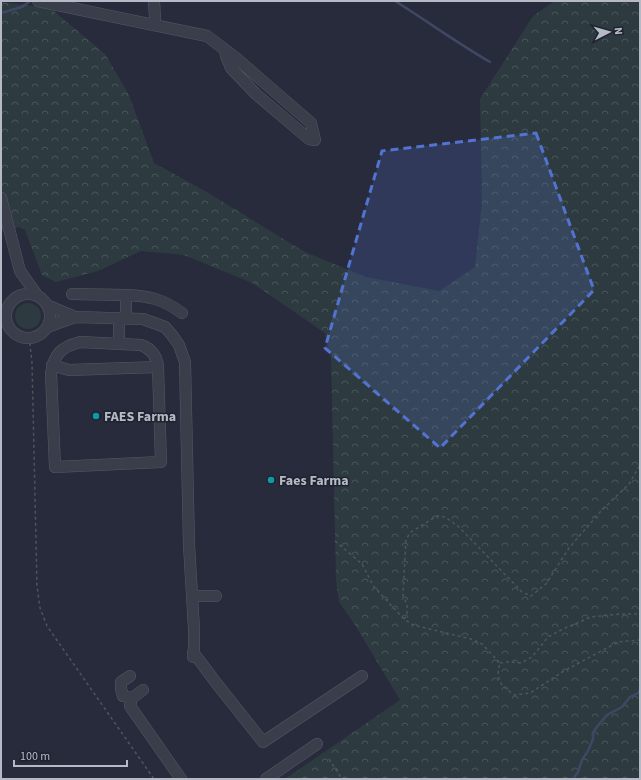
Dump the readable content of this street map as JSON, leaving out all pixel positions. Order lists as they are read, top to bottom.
{
  "places": ["FAES Farma", "Faes Farma"],
  "scale_bar": "100 m",
  "north": "right"
}
